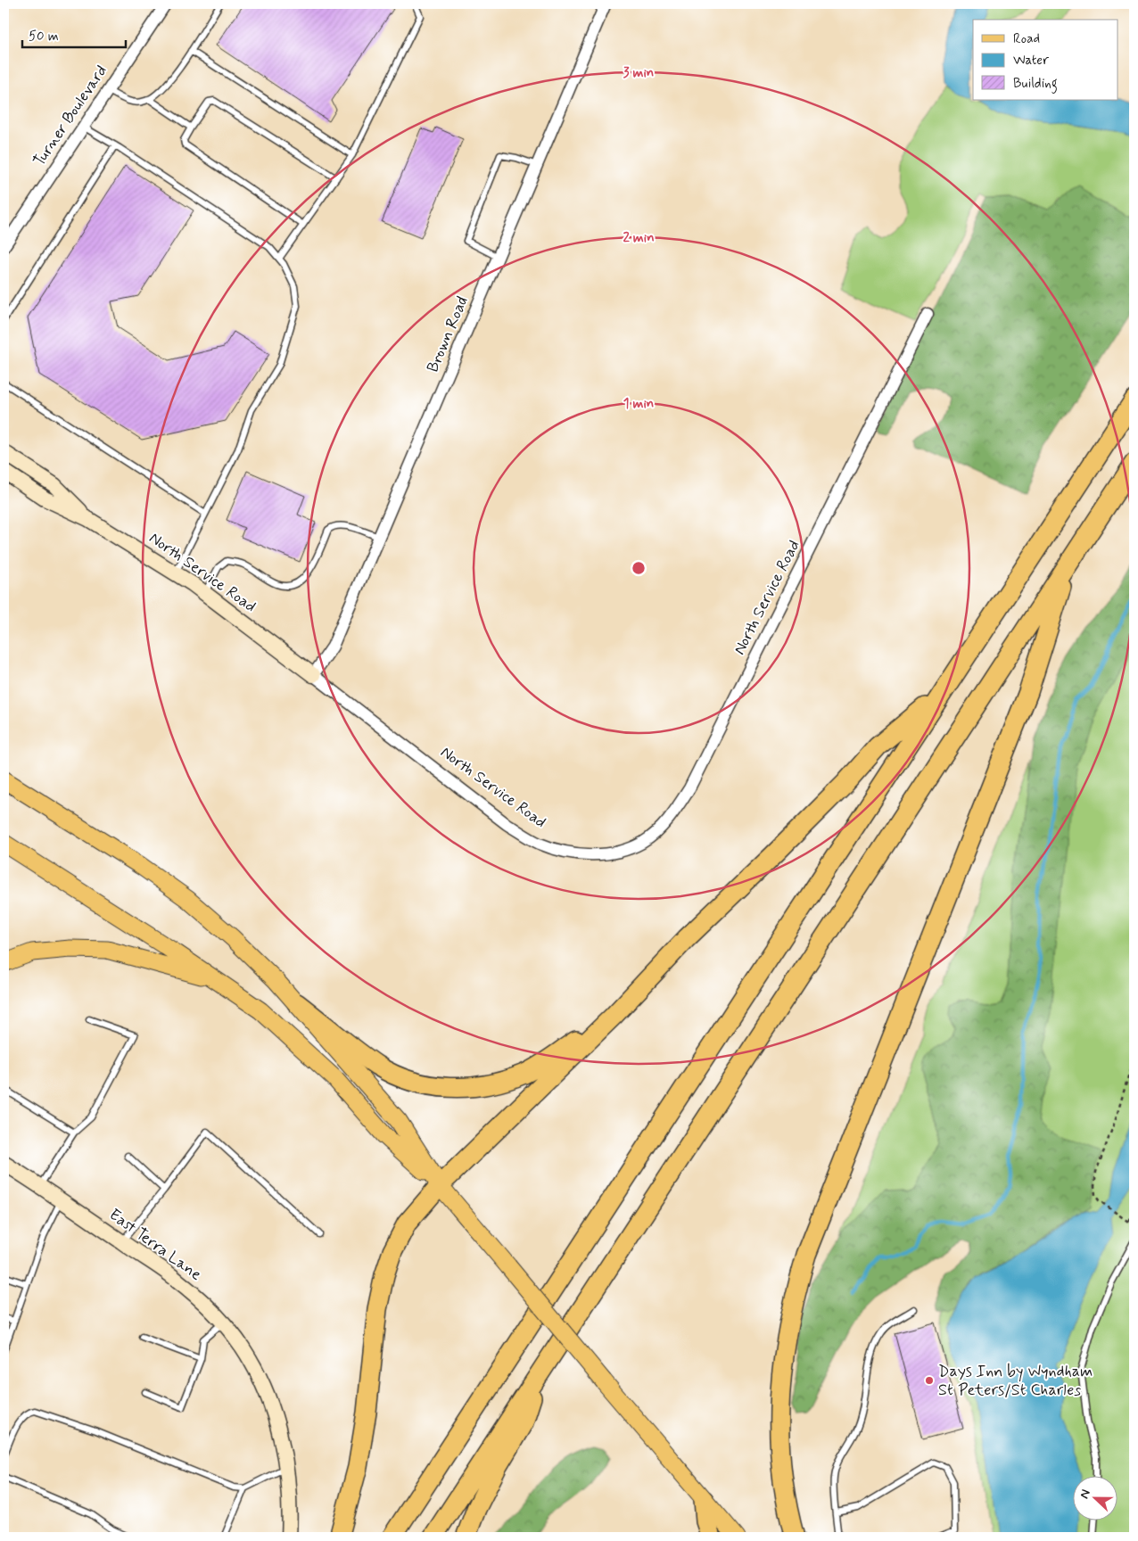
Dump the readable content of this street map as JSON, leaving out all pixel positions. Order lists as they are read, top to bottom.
{
  "streets": {
    "street": [
      "Turner Boulevard",
      "Brown Road",
      "North Service Road",
      "East Terra Lane"
    ]
  },
  "crossings": [
    ["Brown Road", "North Service Road"]
  ],
  "places": ["Days Inn by Wyndham St Peters/St Charles"],
  "legend": ["Road", "Water", "Building"],
  "scale_bar": "50 m",
  "north": "left",
  "rings": ["3 min", "2 min", "1 min"]
}
